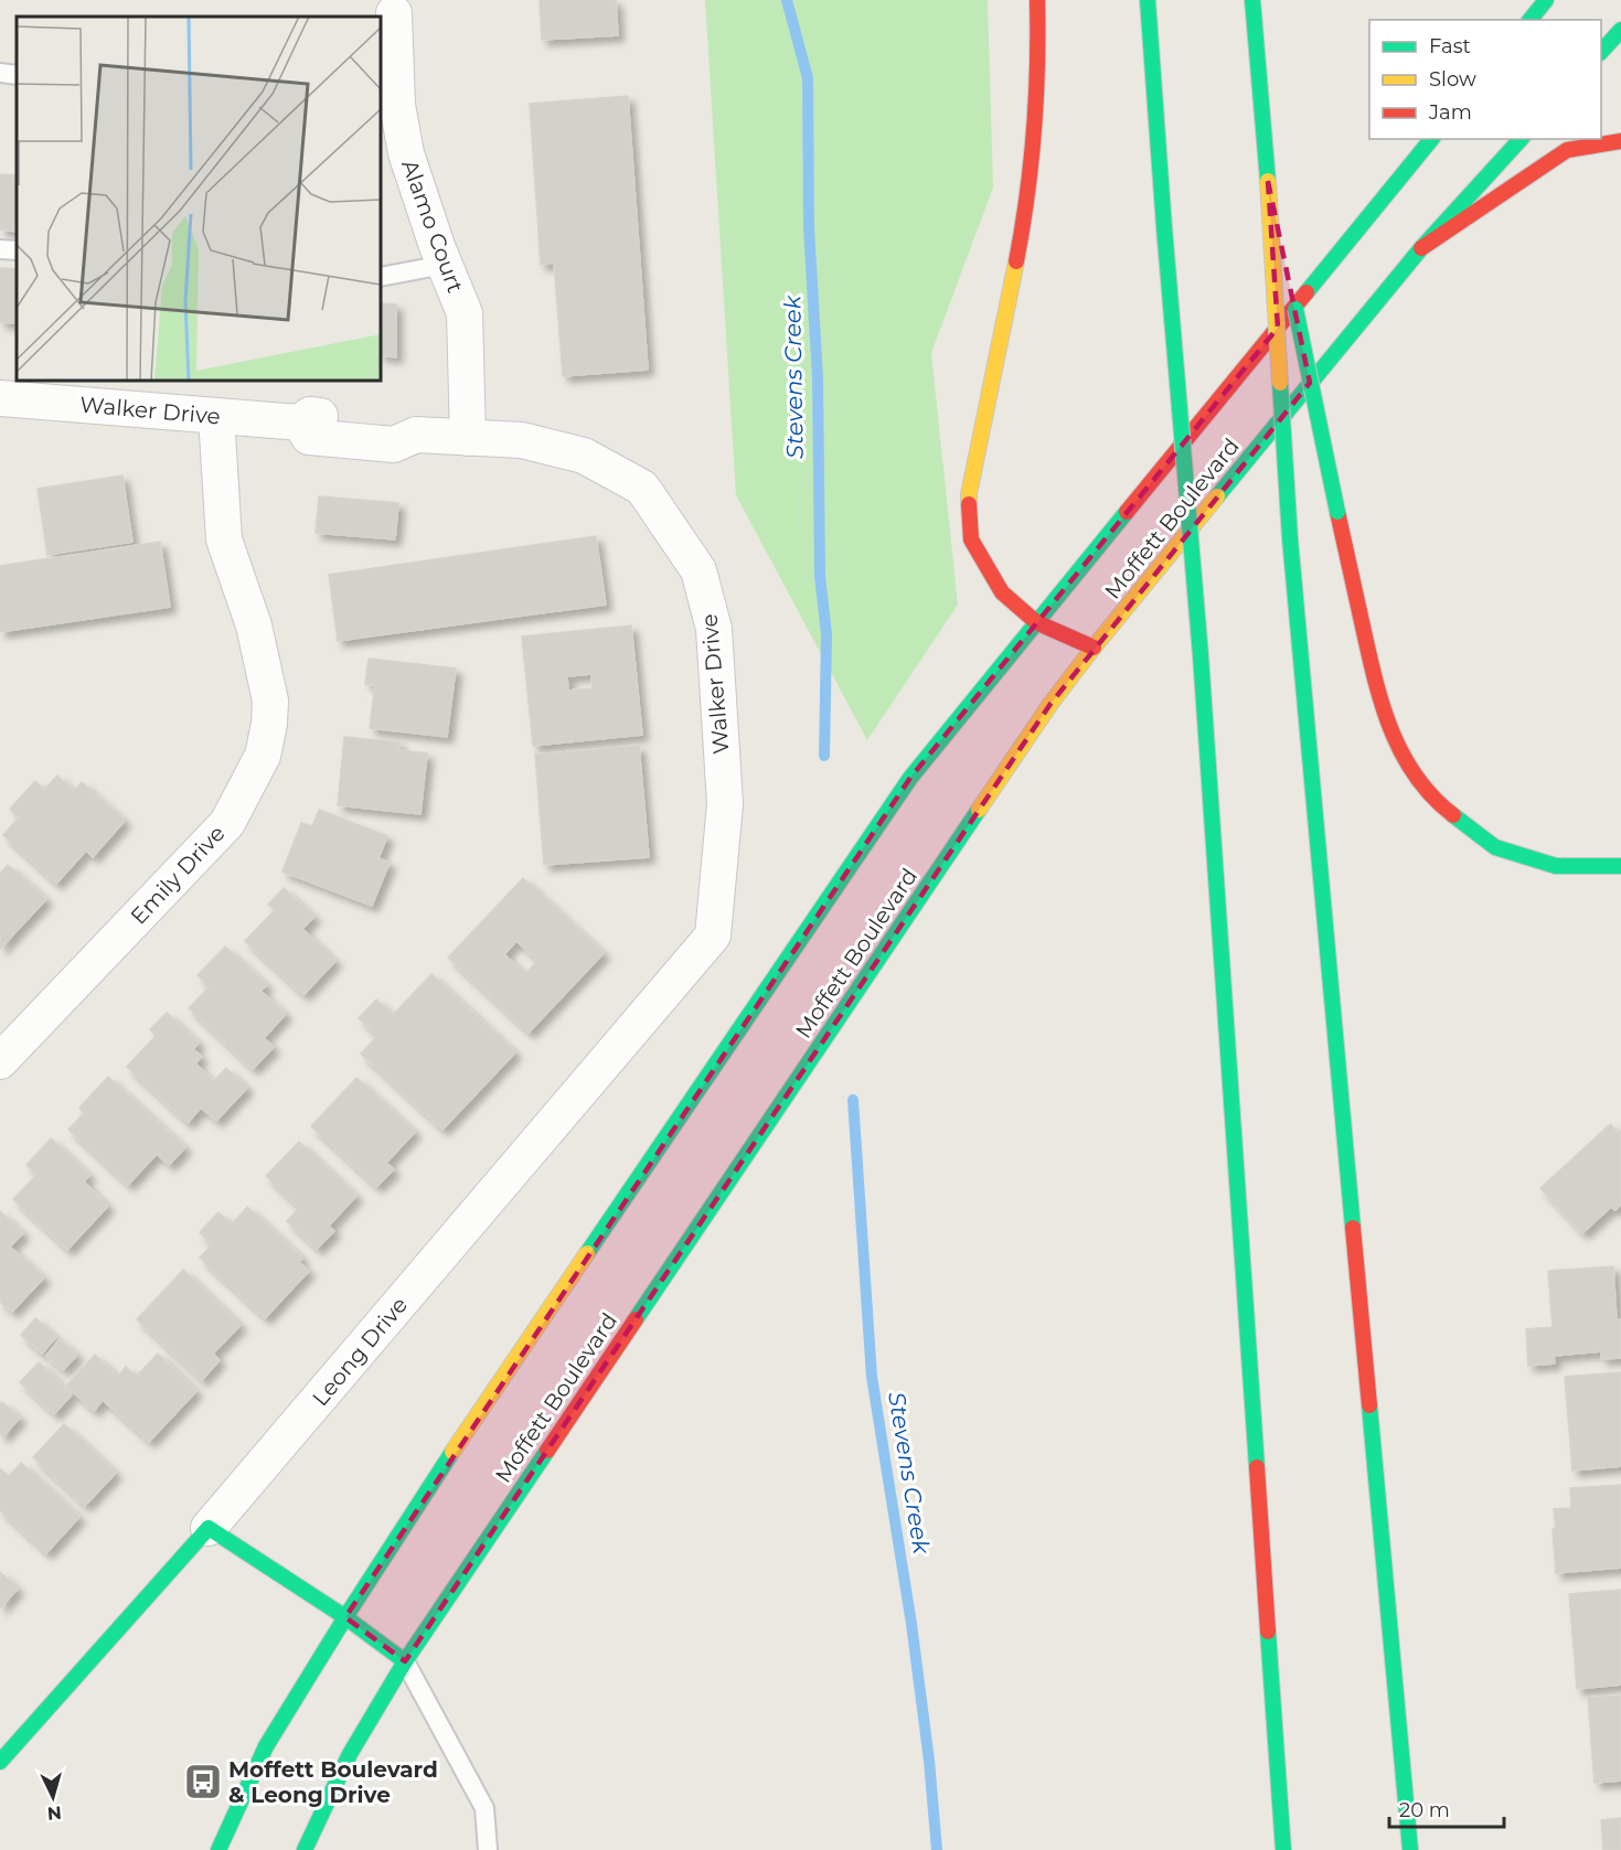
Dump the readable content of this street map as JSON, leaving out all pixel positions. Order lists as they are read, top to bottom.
{
  "streets": {
    "main road": ["Moffett Boulevard", "Leong Drive"],
    "street": ["Alamo Court", "Walker Drive", "Emily Drive"]
  },
  "crossings": [
    ["Alamo Court", "Walker Drive"],
    ["Walker Drive", "Emily Drive"],
    ["Walker Drive", "Leong Drive"]
  ],
  "water": ["Stevens Creek"],
  "places": {
    "bus stop": ["Moffett Boulevard & Leong Drive"]
  },
  "legend": ["Fast", "Slow", "Jam"],
  "scale_bar": "20 m",
  "north": "bottom"
}
